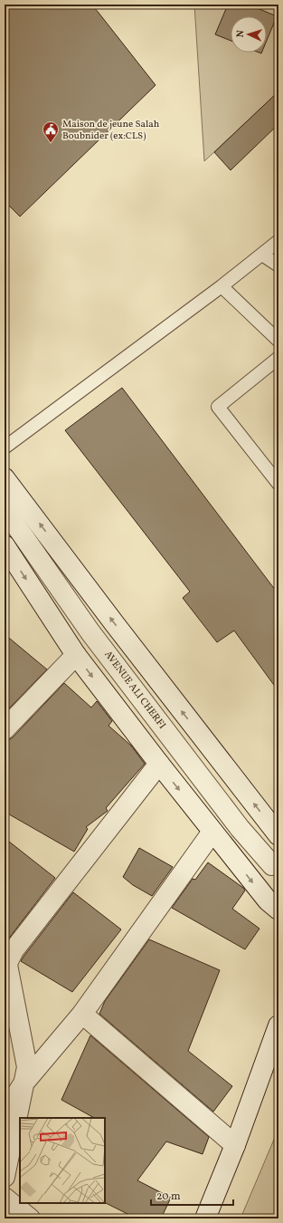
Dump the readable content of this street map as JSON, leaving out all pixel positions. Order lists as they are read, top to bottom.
{
  "streets": {
    "street": ["AVENUE ALI CHERFI"]
  },
  "places": {
    "public building": ["Maison de jeune Salah Boubnider (ex:CLS)"]
  },
  "scale_bar": "20 m",
  "north": "left"
}
